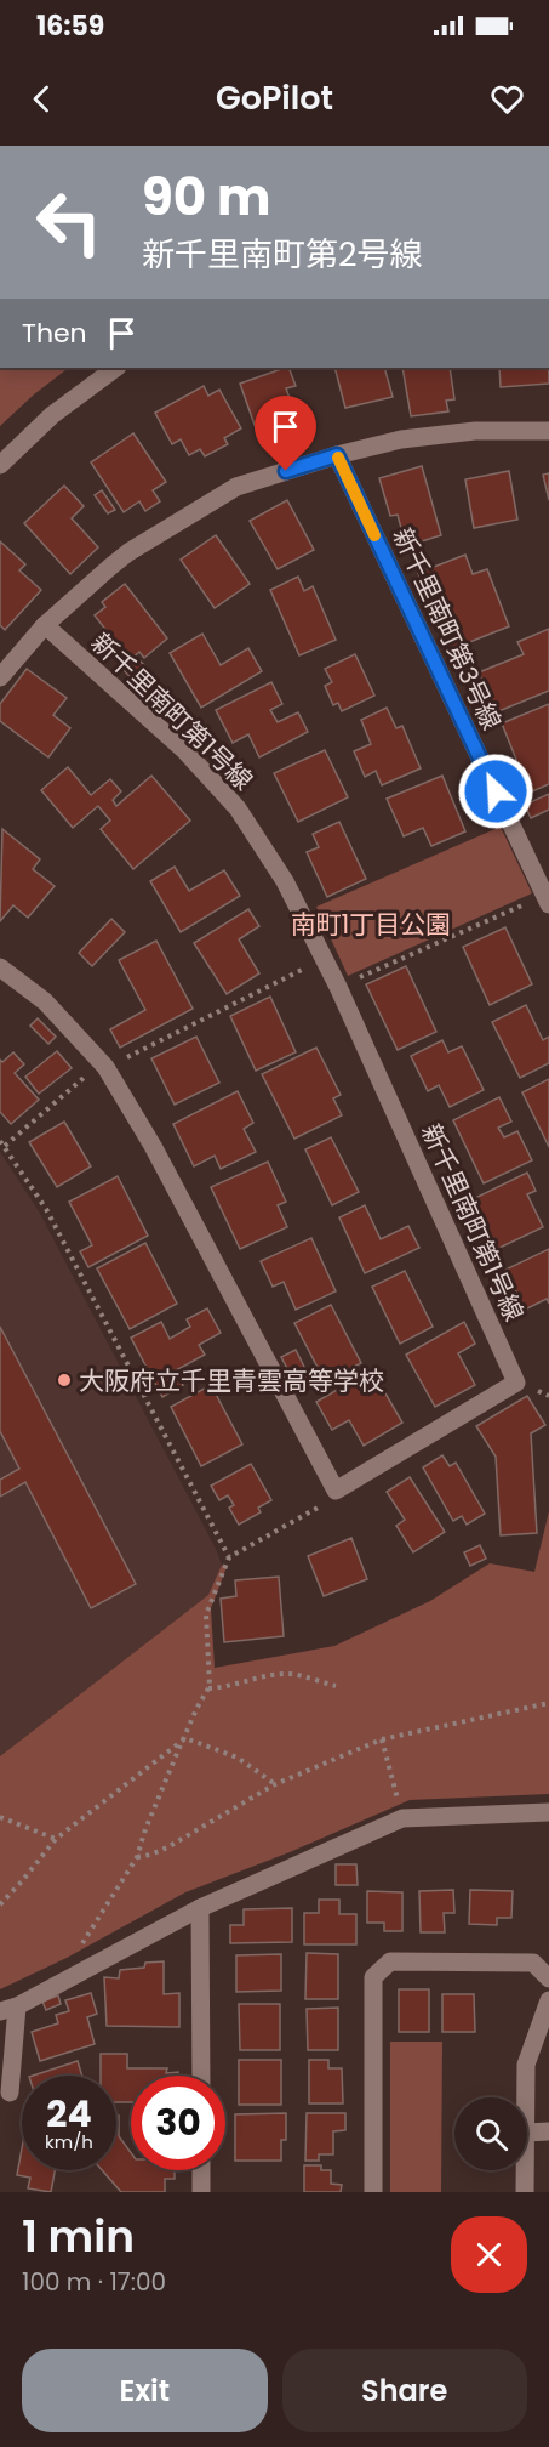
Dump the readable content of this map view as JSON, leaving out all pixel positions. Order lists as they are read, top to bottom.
{
  "streets": {
    "street": ["新千里南町第3号線", "新千里南町第1号線"]
  },
  "parks": ["南町1丁目公園"],
  "places": ["大阪府立千里青雲高等学校"],
  "page": {
    "status": "16:59",
    "header": "GoPilot",
    "turn": ["90 m", "新千里南町第2号線"],
    "then": "Then",
    "speed": "24 km/h",
    "limit": "30",
    "heading": ["1 min", "100 m · 17:00"],
    "buttons": ["Exit", "Share"]
  }
}
